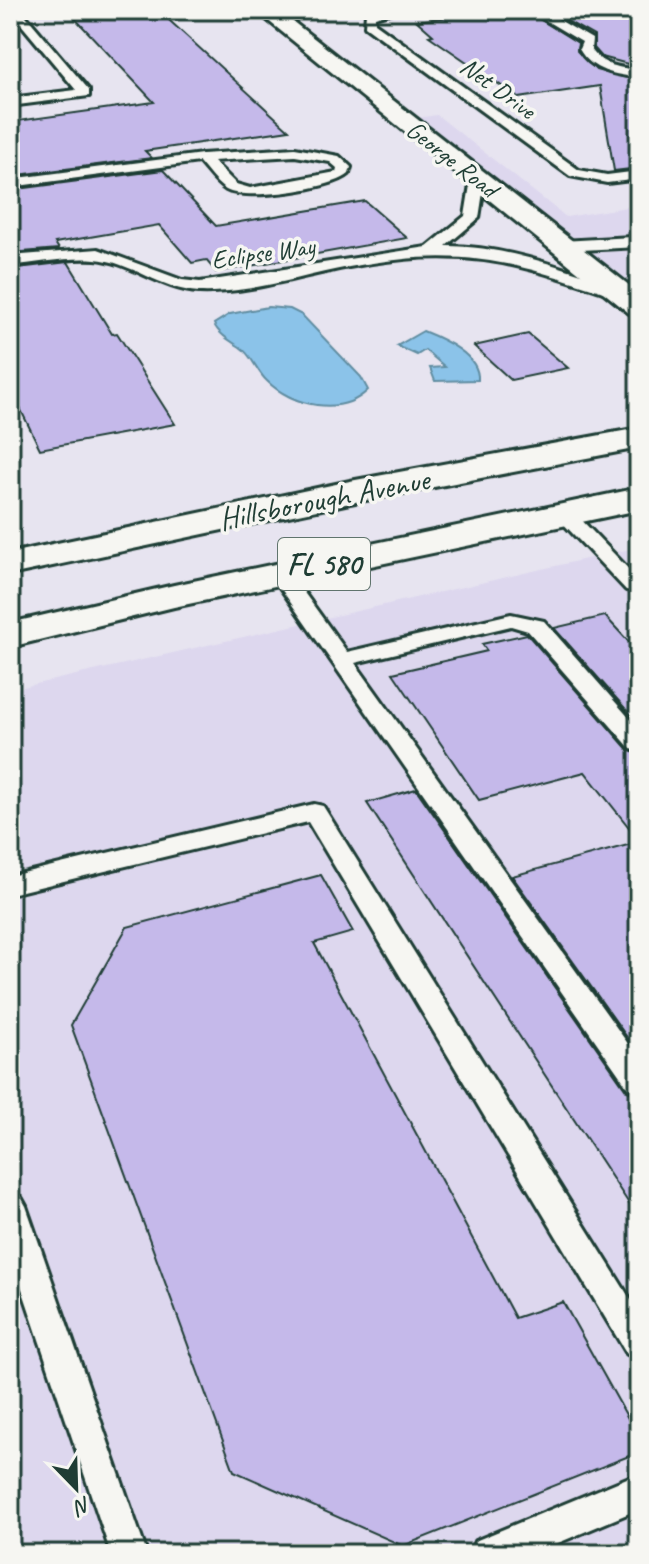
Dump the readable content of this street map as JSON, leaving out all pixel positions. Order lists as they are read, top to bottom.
{
  "streets": {
    "main road": ["George Road", "Hillsborough Avenue", "FL 580"],
    "lane": ["Net Drive", "Eclipse Way"]
  },
  "crossings": [
    ["George Road", "Eclipse Way"]
  ],
  "north": "bottom right"
}
